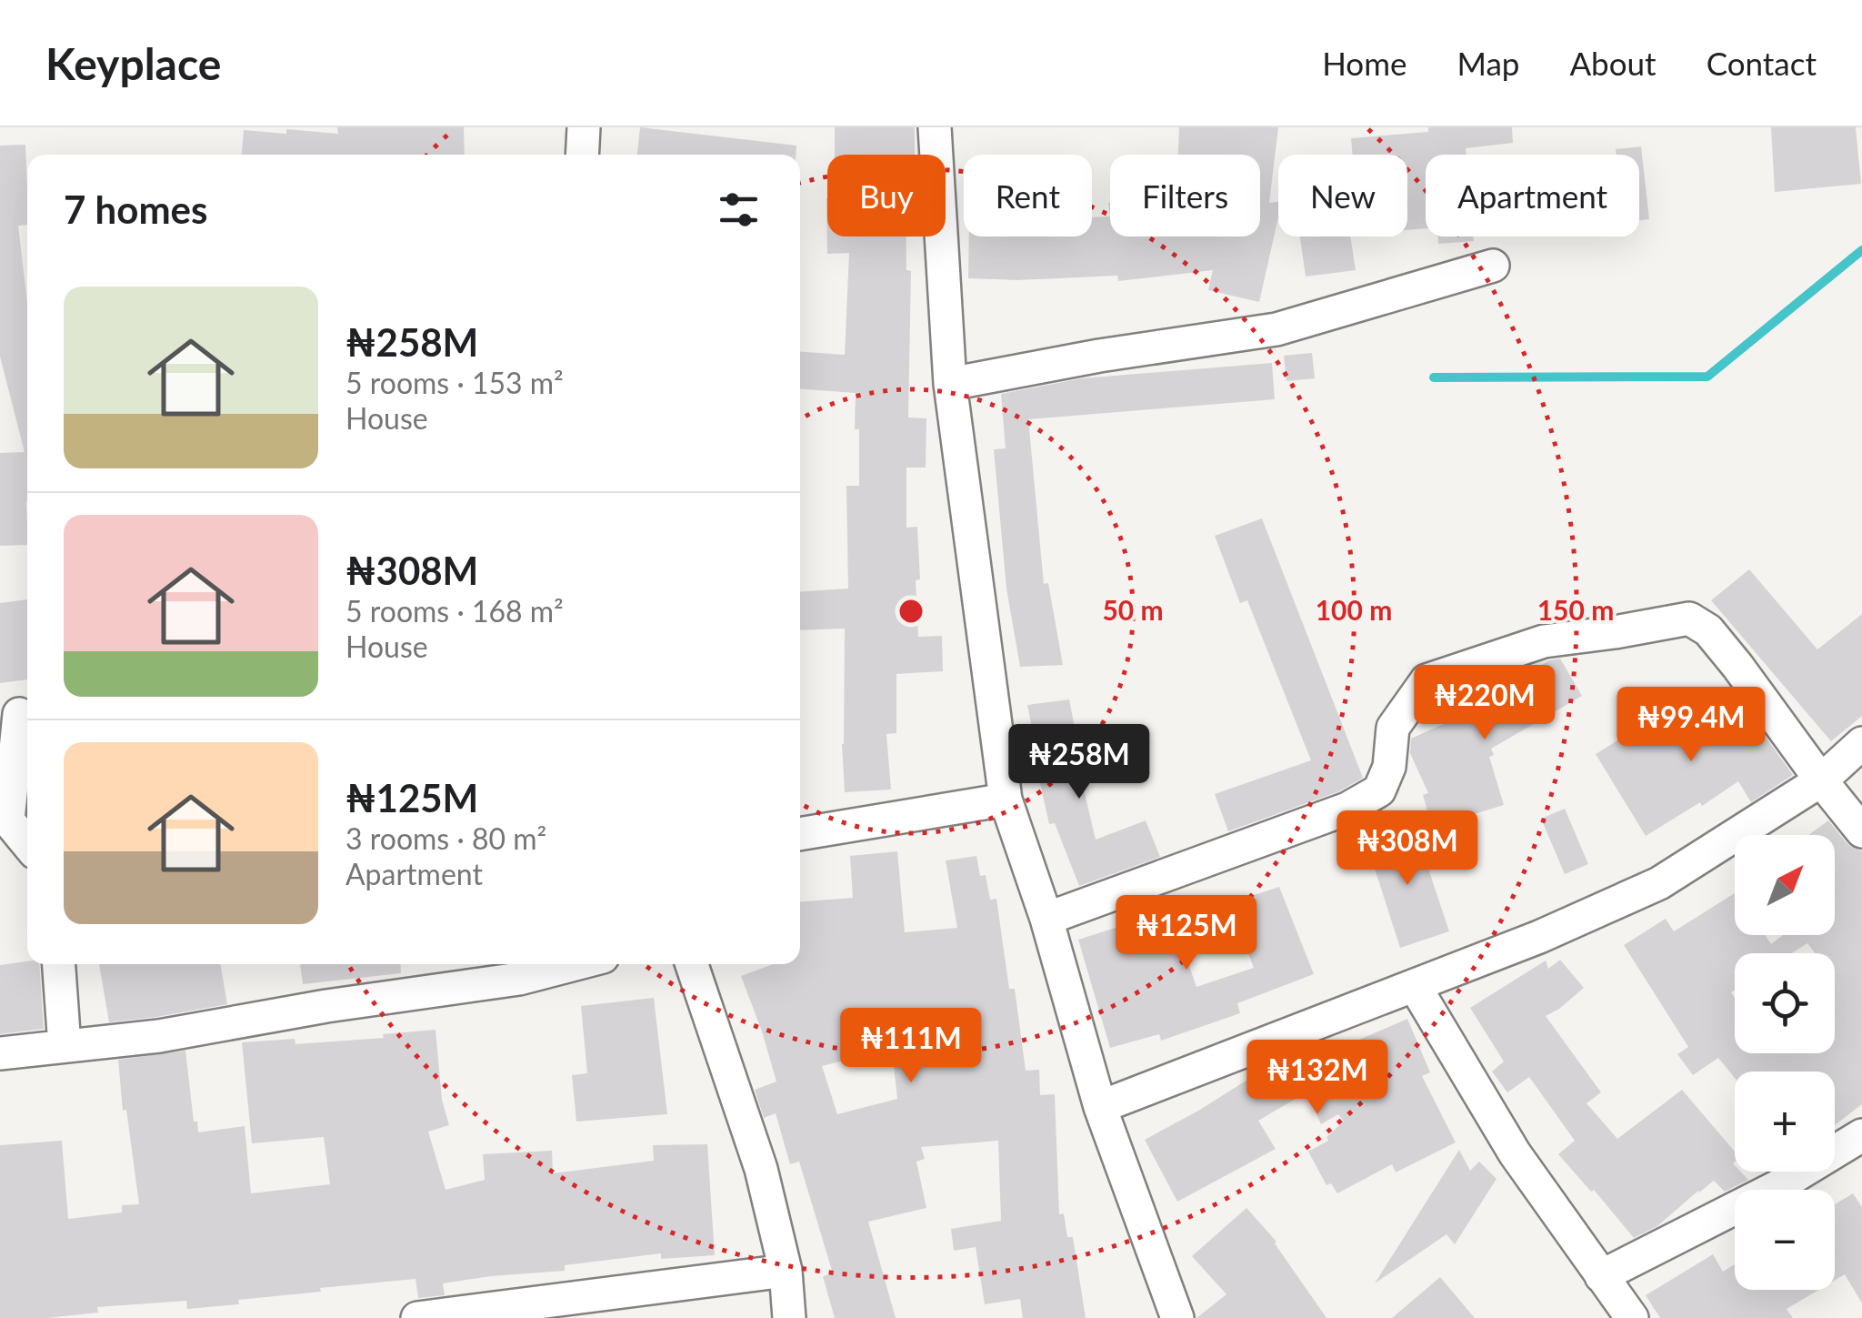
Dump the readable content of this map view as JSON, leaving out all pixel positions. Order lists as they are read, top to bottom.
{
  "north": "top right",
  "page": {
    "header": "Keyplace",
    "nav": [
      "Home",
      "Map",
      "About",
      "Contact"
    ],
    "chip": [
      "Buy",
      "Rent",
      "Filters",
      "New",
      "Apartment"
    ],
    "heading": "7 homes",
    "list": [
      {
        "name": "₦258M",
        "note": "5 rooms · 153 m² · House"
      },
      {
        "name": "₦308M",
        "note": "5 rooms · 168 m² · House"
      },
      {
        "name": "₦125M",
        "note": "3 rooms · 80 m² · Apartment"
      }
    ],
    "price": [
      "₦220M",
      "₦99.4M",
      "₦258M",
      "₦308M",
      "₦125M",
      "₦111M",
      "₦132M"
    ],
    "map_buttons": ["+", "−"]
  },
  "rings": ["50 m", "100 m", "150 m"]
}
